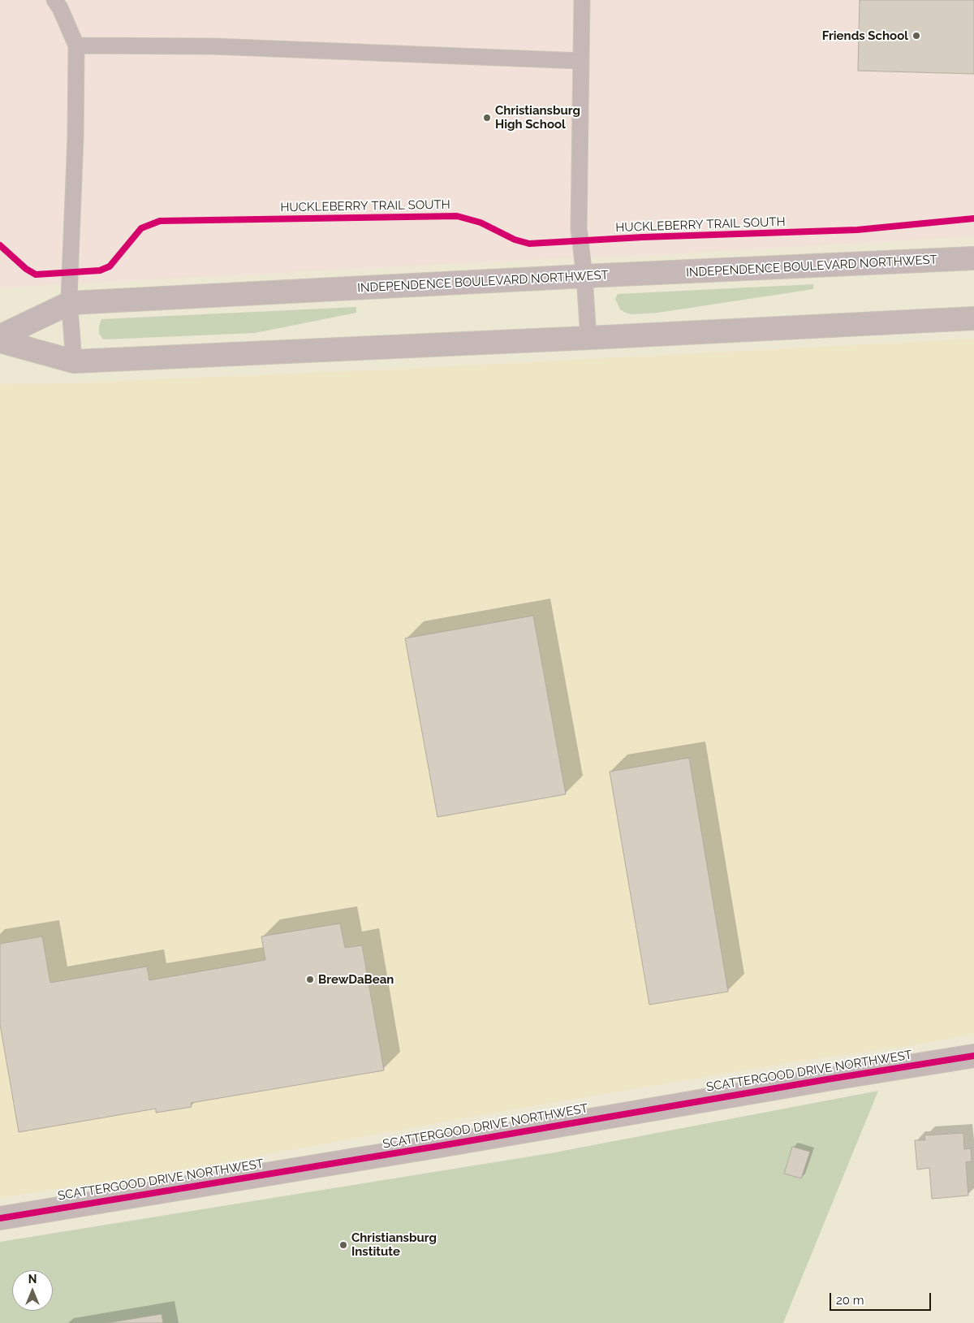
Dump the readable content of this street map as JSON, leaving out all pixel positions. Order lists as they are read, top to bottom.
{
  "streets": {
    "street": ["INDEPENDENCE BOULEVARD NORTHWEST", "SCATTERGOOD DRIVE NORTHWEST"],
    "cycle path": ["HUCKLEBERRY TRAIL SOUTH"]
  },
  "places": [
    "Friends School",
    "Christiansburg High School",
    "BrewDaBean",
    "Christiansburg Institute"
  ],
  "scale_bar": "20 m",
  "north": "top"
}
